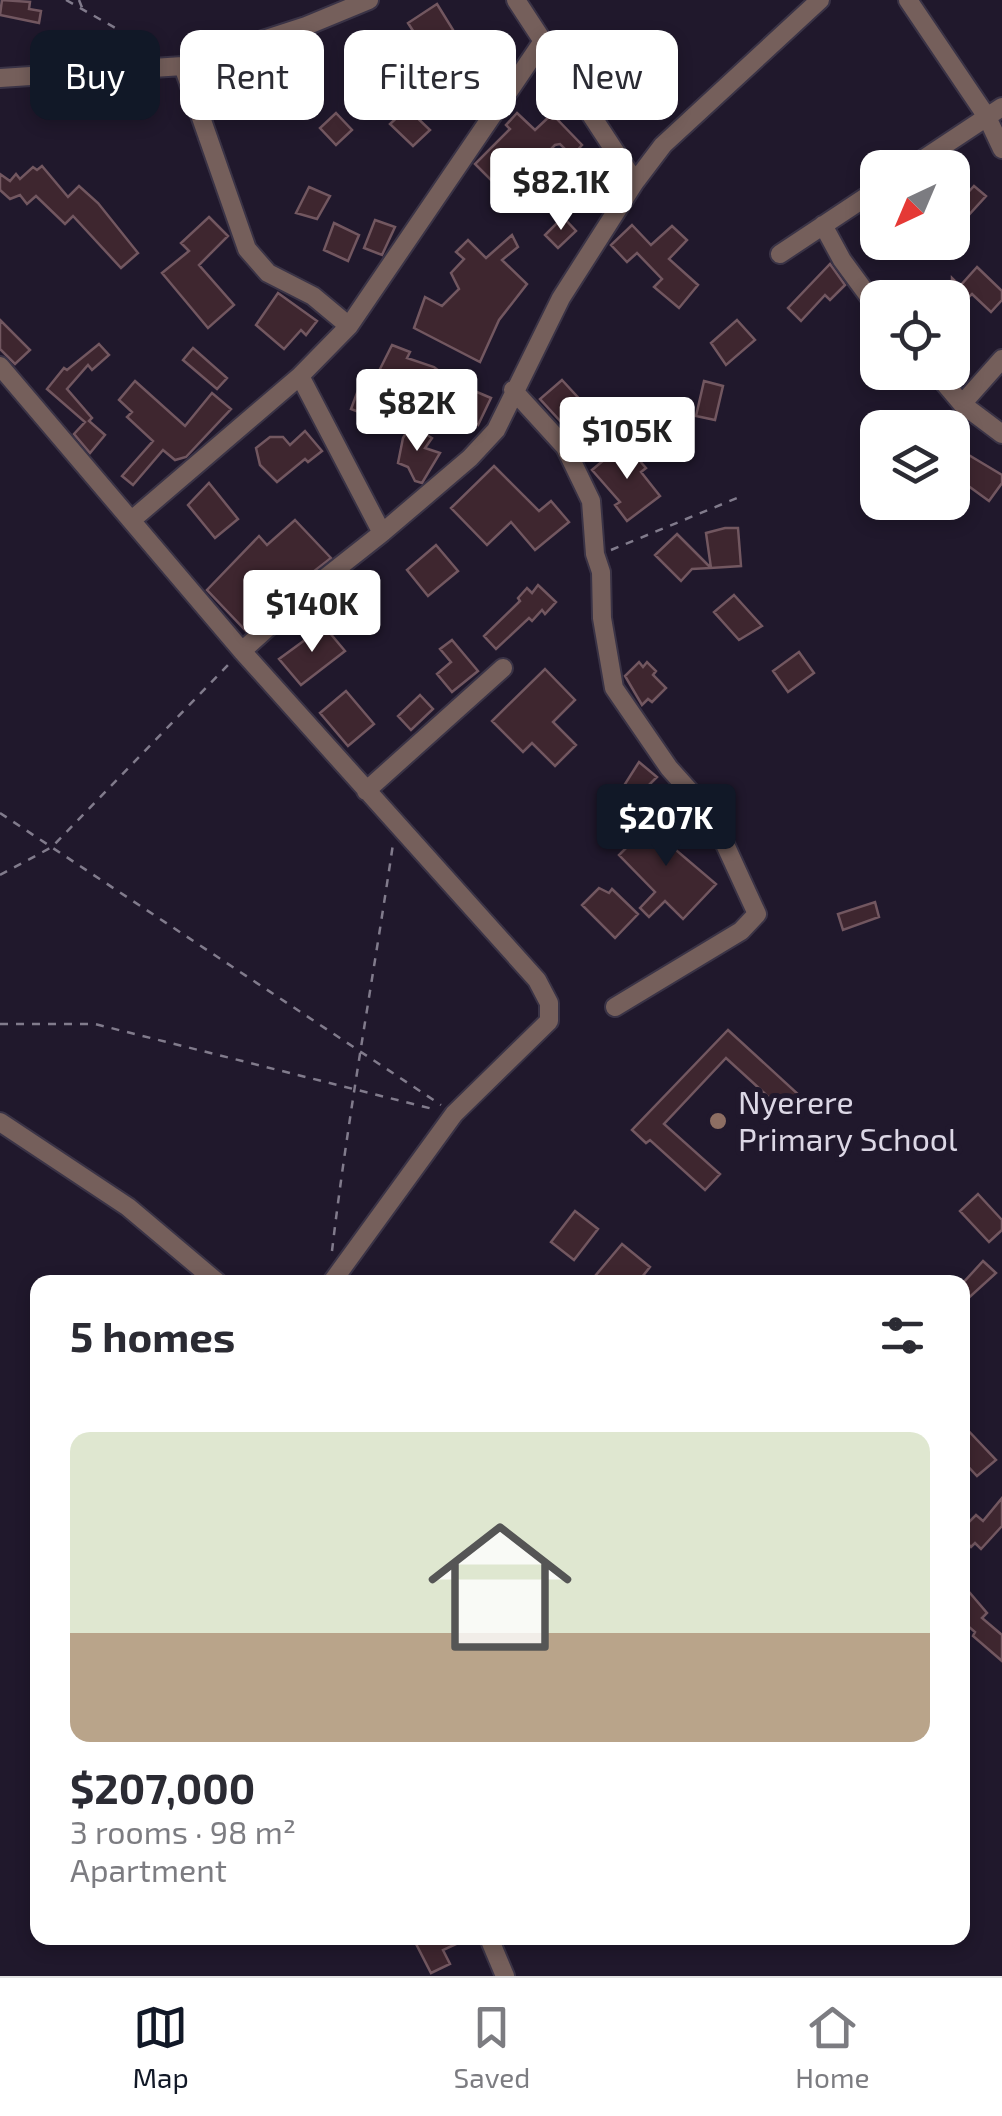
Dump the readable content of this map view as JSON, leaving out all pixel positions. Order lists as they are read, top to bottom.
{
  "places": ["Nyerere Primary School"],
  "north": "bottom left",
  "page": {
    "chip": [
      "Buy",
      "Rent",
      "Filters",
      "New"
    ],
    "price": [
      "$82.1K",
      "$82K",
      "$105K",
      "$140K",
      "$207K"
    ],
    "heading": "5 homes",
    "list": [
      {
        "name": "$207,000",
        "note": "3 rooms · 98 m² · Apartment"
      }
    ],
    "tabs": ["Map", "Saved", "Home"]
  }
}
